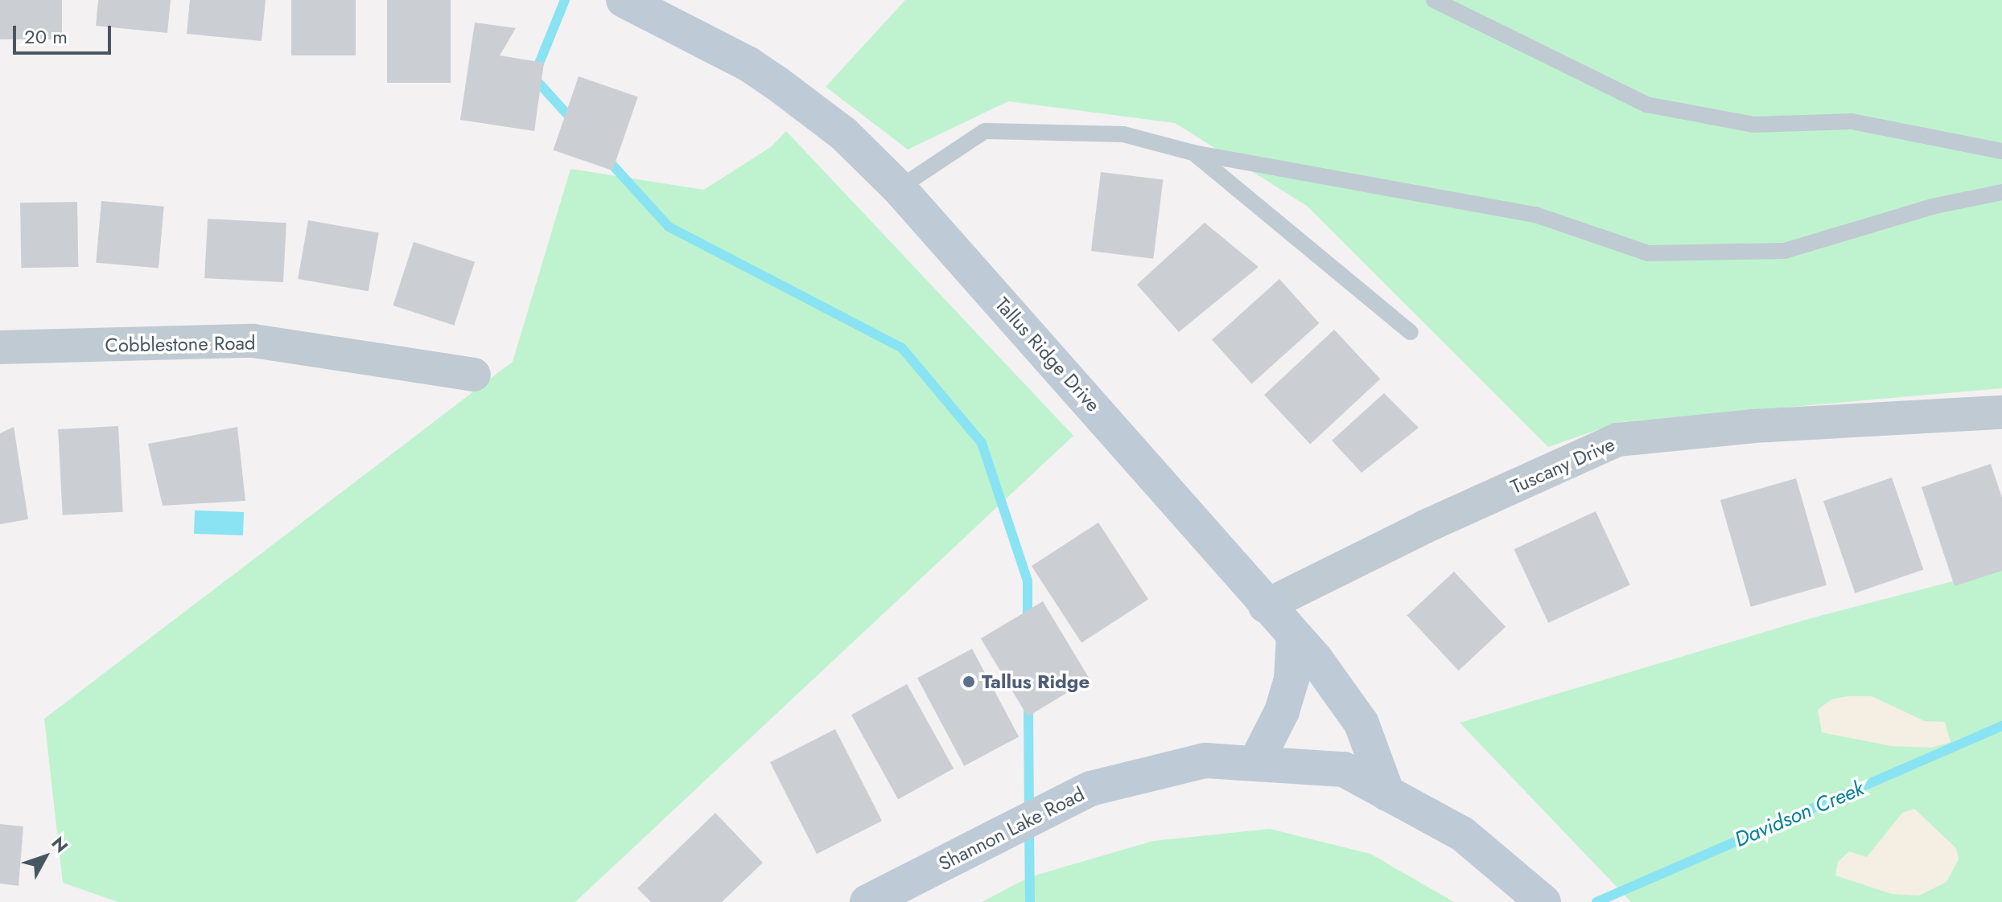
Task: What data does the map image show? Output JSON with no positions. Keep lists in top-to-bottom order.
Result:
{
  "streets": {
    "street": [
      "Cobblestone Road",
      "Tallus Ridge Drive",
      "Tuscany Drive",
      "Shannon Lake Road"
    ]
  },
  "crossings": [
    ["Tallus Ridge Drive", "Tuscany Drive"],
    ["Tallus Ridge Drive", "Shannon Lake Road"]
  ],
  "water": ["Davidson Creek"],
  "places": ["Tallus Ridge"],
  "scale_bar": "20 m",
  "north": "top right"
}
